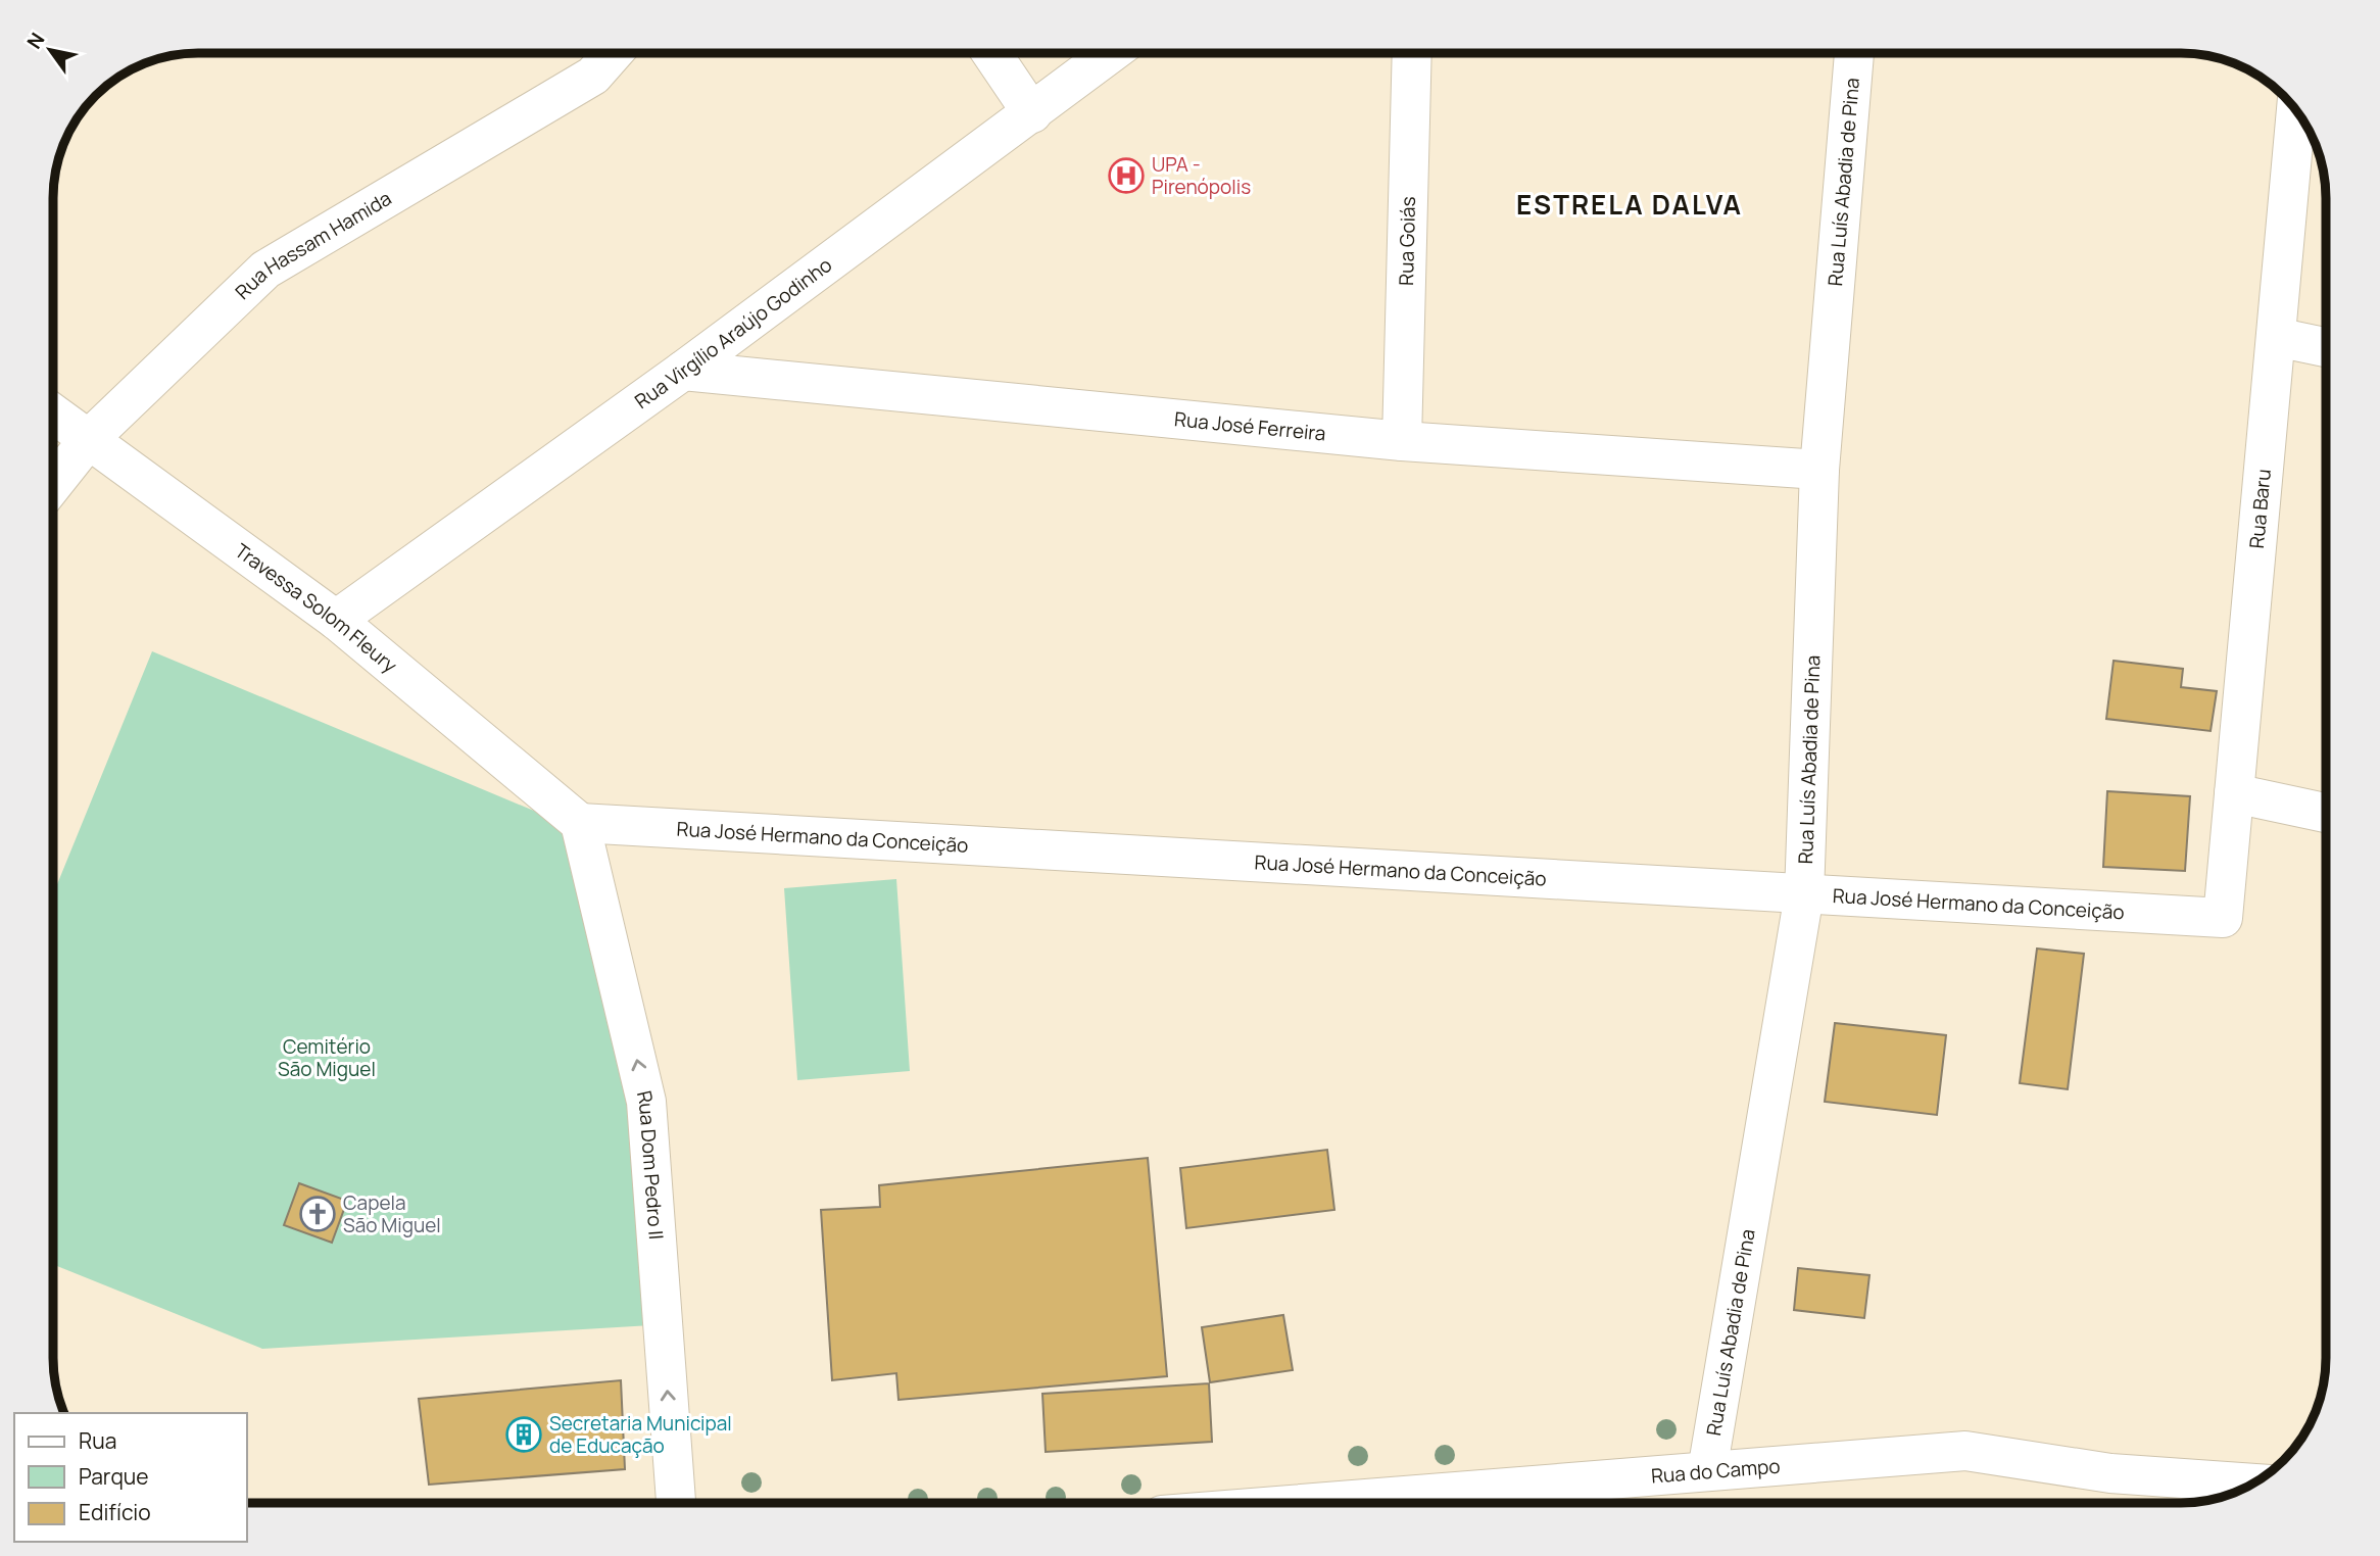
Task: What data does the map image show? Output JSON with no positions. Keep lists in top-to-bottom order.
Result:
{
  "streets": {
    "street": [
      "Rua Luís Abadia de Pina",
      "Rua Goiás",
      "Rua Hassam Hamida",
      "Rua Virgílio Araújo Godinho",
      "Rua José Ferreira",
      "Rua Baru",
      "Travessa Solom Fleury",
      "Rua José Hermano da Conceição",
      "Rua Dom Pedro II",
      "Rua do Campo"
    ]
  },
  "crossings": [
    ["Rua Luís Abadia de Pina", "Rua José Ferreira"],
    ["Rua Luís Abadia de Pina", "Rua José Hermano da Conceição"],
    ["Rua Luís Abadia de Pina", "Rua do Campo"],
    ["Rua Goiás", "Rua José Ferreira"],
    ["Rua Hassam Hamida", "Travessa Solom Fleury"],
    ["Rua Virgílio Araújo Godinho", "Rua José Ferreira"],
    ["Rua Virgílio Araújo Godinho", "Travessa Solom Fleury"],
    ["Rua Baru", "Rua José Hermano da Conceição"],
    ["Travessa Solom Fleury", "Rua José Hermano da Conceição"],
    ["Travessa Solom Fleury", "Rua Dom Pedro II"],
    ["Rua José Hermano da Conceição", "Rua Dom Pedro II"]
  ],
  "one_way": ["Rua Dom Pedro II"],
  "districts": ["ESTRELA DALVA"],
  "parks": ["Cemitério São Miguel"],
  "places": {
    "hospital": ["UPA - Pirenópolis"],
    "church": ["Capela São Miguel"],
    "building": ["Secretaria Municipal de Educação"]
  },
  "legend": ["Rua", "Parque", "Edifício"],
  "north": "top left"
}
